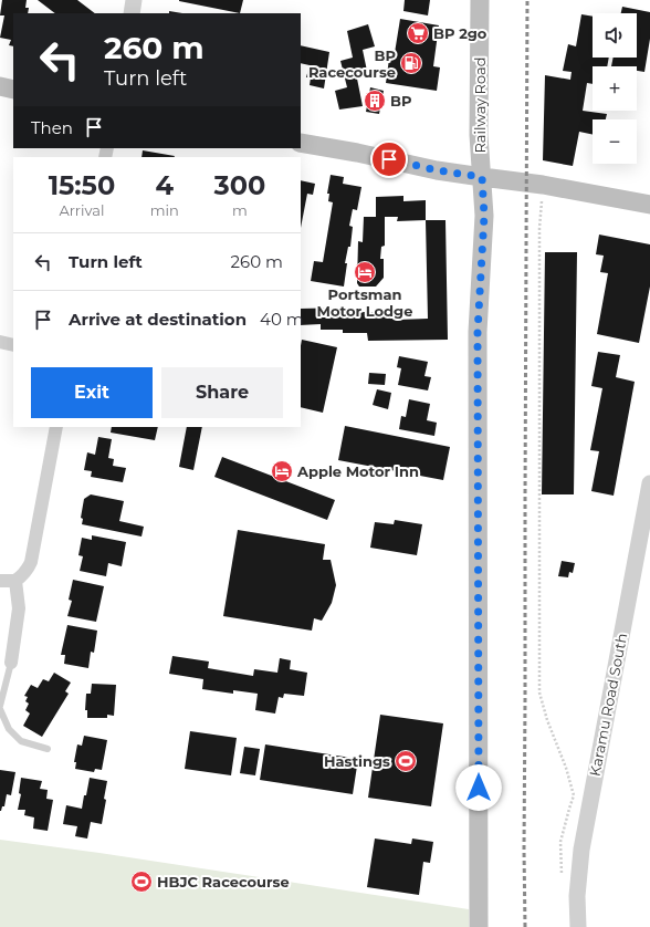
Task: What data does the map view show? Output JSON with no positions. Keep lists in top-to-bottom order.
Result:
{
  "streets": {
    "main road": ["Railway Road"],
    "street": ["Karamu Road South"]
  },
  "places": {
    "supermarket": ["BP 2go"],
    "fuel station": ["BP Racecourse"],
    "building": ["BP"],
    "hotel": ["Portsman Motor Lodge", "Apple Motor Inn"],
    "sports": ["Hastings", "HBJC Racecourse"]
  },
  "page": {
    "map_buttons": ["+", "−"],
    "turn": ["260 m", "Turn left"],
    "then": "Then",
    "eta": [
      "15:50",
      "Arrival",
      "4",
      "min",
      "300",
      "m"
    ],
    "list": [
      {
        "name": "Turn left",
        "value": "260 m"
      },
      {
        "name": "Arrive at destination",
        "value": "40 m"
      }
    ],
    "buttons": ["Exit", "Share"]
  }
}
